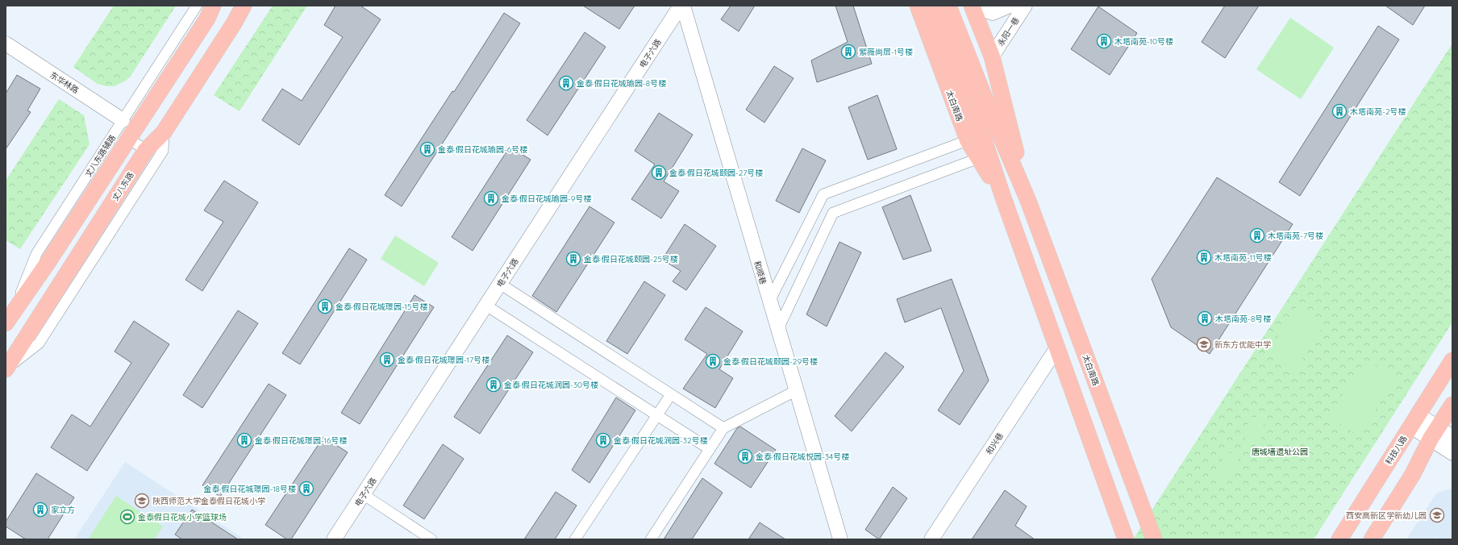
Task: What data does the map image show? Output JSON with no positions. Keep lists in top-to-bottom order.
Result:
{
  "streets": {
    "main road": ["太白南路", "丈八东路", "科技八路"],
    "street": [
      "永阳一巷",
      "电子六路",
      "东华林路",
      "丈八东路辅路",
      "和顺巷",
      "和兴巷"
    ]
  },
  "crossings": [
    ["永阳一巷", "太白南路"],
    ["电子六路", "和顺巷"],
    ["东华林路", "丈八东路辅路"],
    ["太白南路", "和兴巷"]
  ],
  "parks": ["唐城墙遗址公园"],
  "places": {
    "building": [
      "木塔南苑-10号楼",
      "紫薇尚层-1号楼",
      "金泰·假日花城瑜园-8号楼",
      "木塔南苑-2号楼",
      "金泰·假日花城瑜园-6号楼",
      "金泰·假日花城颐园-27号楼",
      "金泰·假日花城瑜园-9号楼",
      "木塔南苑-7号楼",
      "木塔南苑-11号楼",
      "金泰·假日花城颐园-25号楼",
      "金泰·假日花城璟园-15号楼",
      "木塔南苑-8号楼",
      "金泰·假日花城璟园-17号楼",
      "金泰·假日花城颐园-29号楼",
      "金泰·假日花城润园-30号楼",
      "金泰·假日花城璟园-16号楼",
      "金泰·假日花城润园-32号楼",
      "金泰·假日花城悦园-34号楼",
      "金泰·假日花城璟园-18号楼",
      "家立方"
    ],
    "school or university": ["新东方优能中学", "陕西师范大学金泰假日花城小学", "西安高新区学新幼儿园"],
    "sports": ["金泰假日花城小学篮球场"]
  }
}
